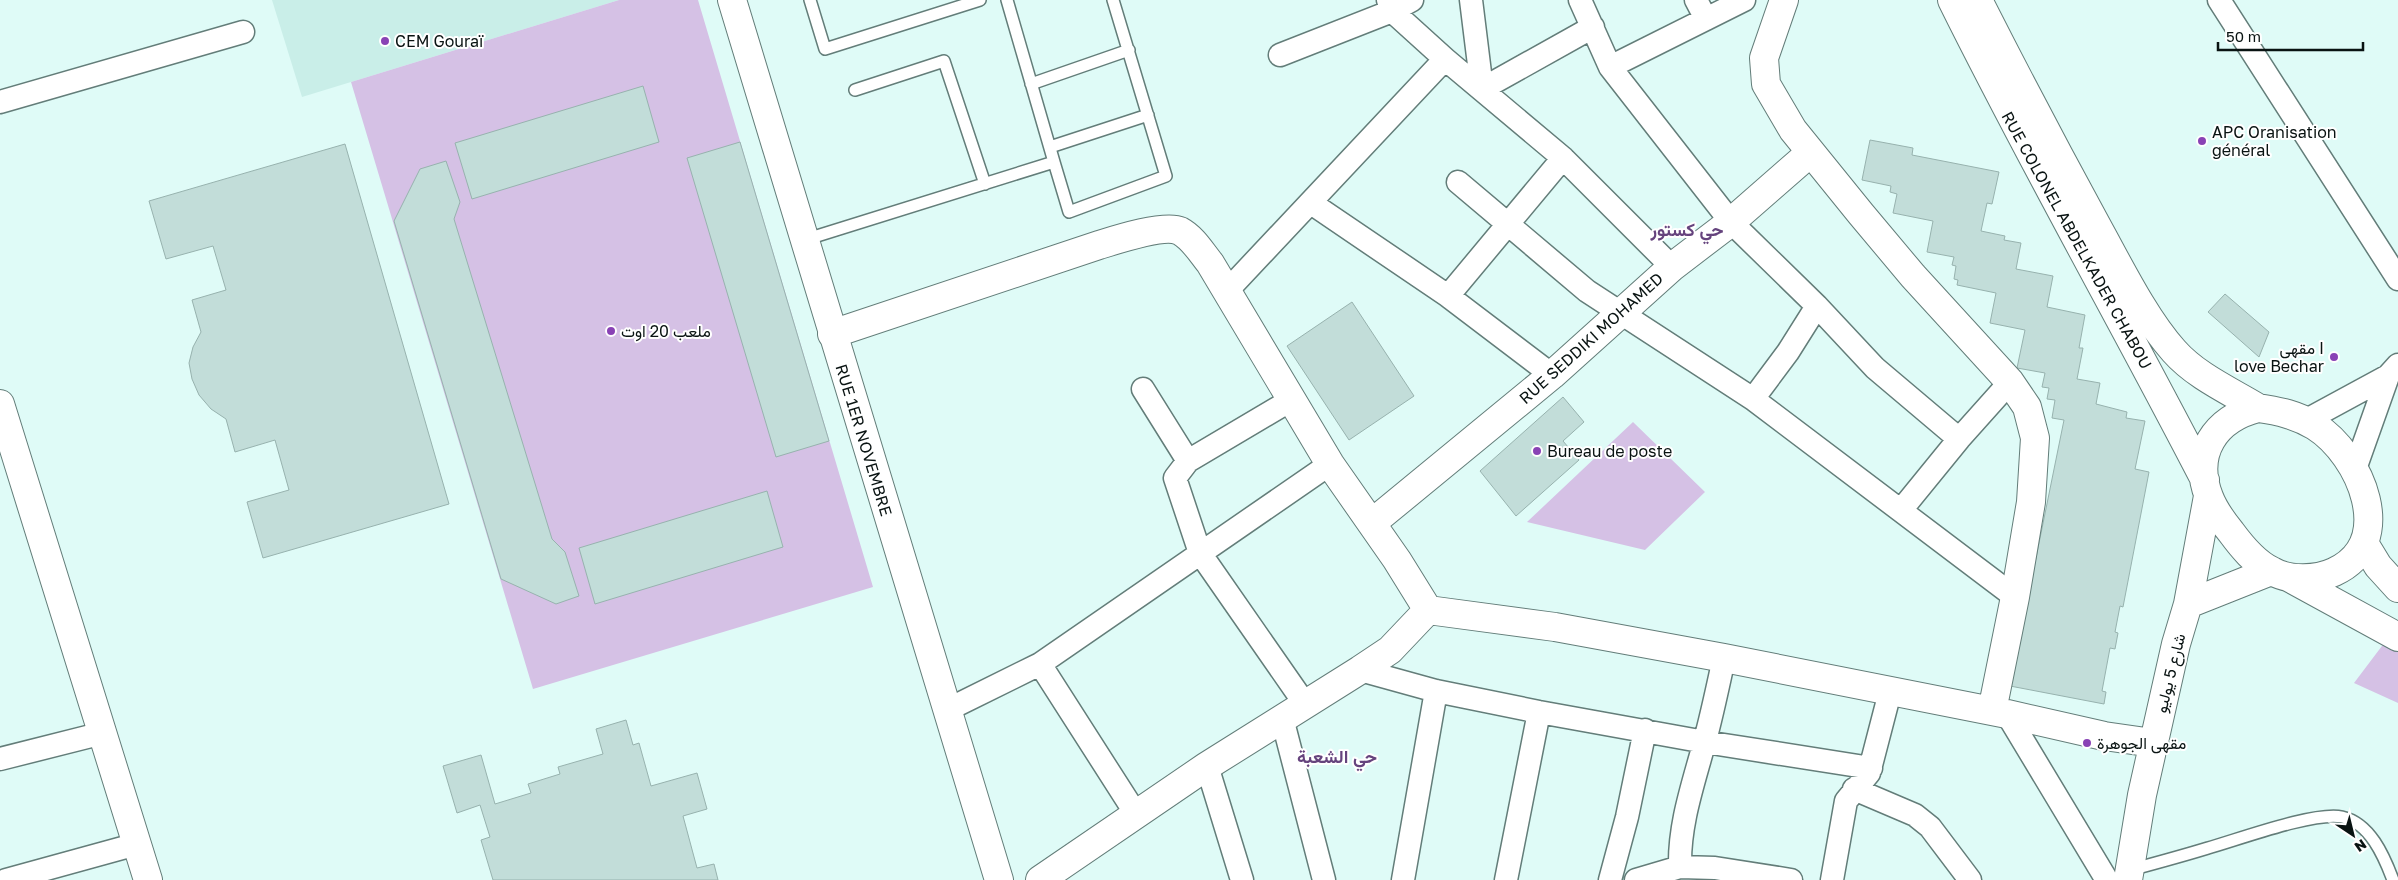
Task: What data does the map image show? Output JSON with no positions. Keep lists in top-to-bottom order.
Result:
{
  "streets": {
    "street": [
      "RUE COLONEL ABDELKADER CHABOU",
      "RUE SEDDIKI MOHAMED",
      "RUE 1ER NOVEMBRE",
      "شارع 5 يوليو"
    ]
  },
  "crossings": [
    ["RUE COLONEL ABDELKADER CHABOU", "شارع 5 يوليو"]
  ],
  "districts": ["حي كستور", "حي الشعبة"],
  "places": [
    "CEM Gouraï",
    "APC Oranisation général",
    "ملعب 20 اوت",
    "مقهى I love Bechar",
    "Bureau de poste",
    "مقهى الجوهرة"
  ],
  "scale_bar": "50 m",
  "north": "bottom right"
}
